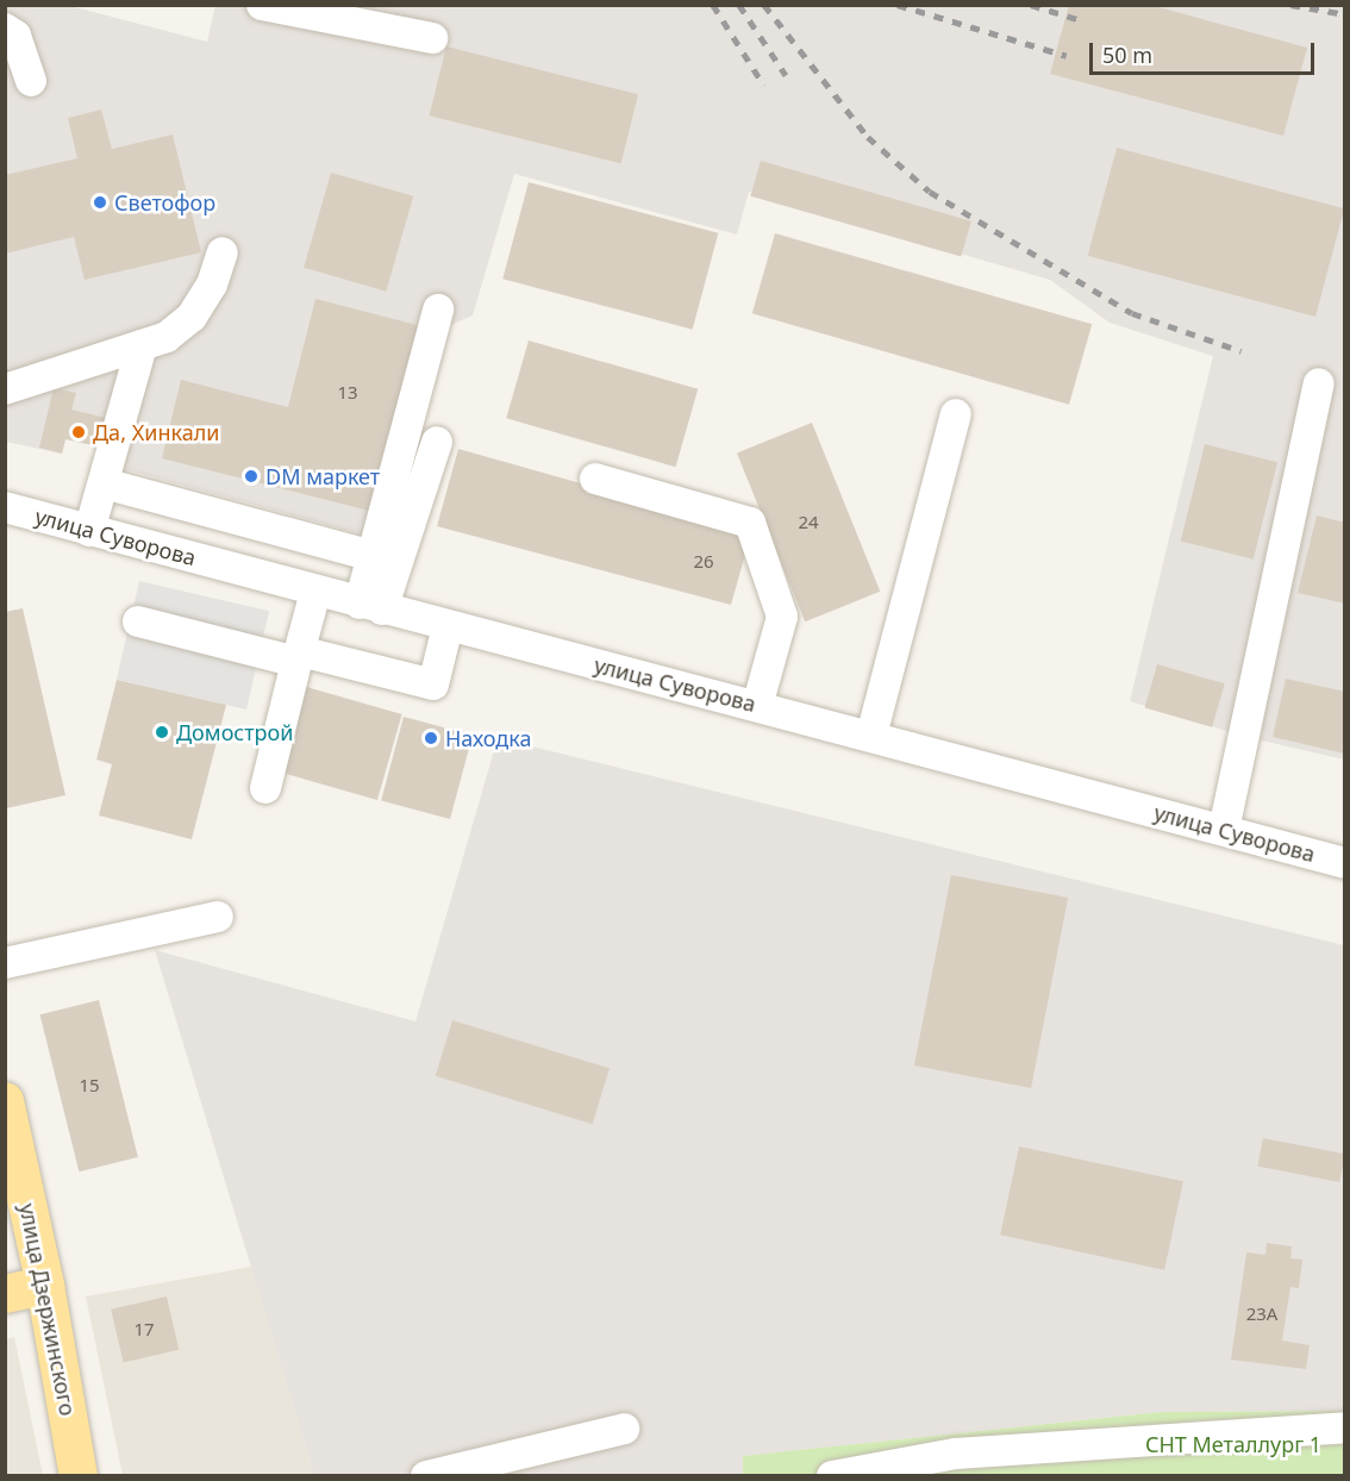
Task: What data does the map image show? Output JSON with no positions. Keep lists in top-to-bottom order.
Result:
{
  "streets": {
    "main road": ["улица Дзержинского"],
    "street": ["улица Суворова"]
  },
  "parks": ["СНТ Металлург 1"],
  "places": [
    "Светофор",
    "Да, Хинкали",
    "DM маркет",
    "Домострой",
    "Находка"
  ],
  "house_numbers": [
    "13",
    "24",
    "26",
    "15",
    "23А",
    "17"
  ],
  "scale_bar": "50 m"
}
